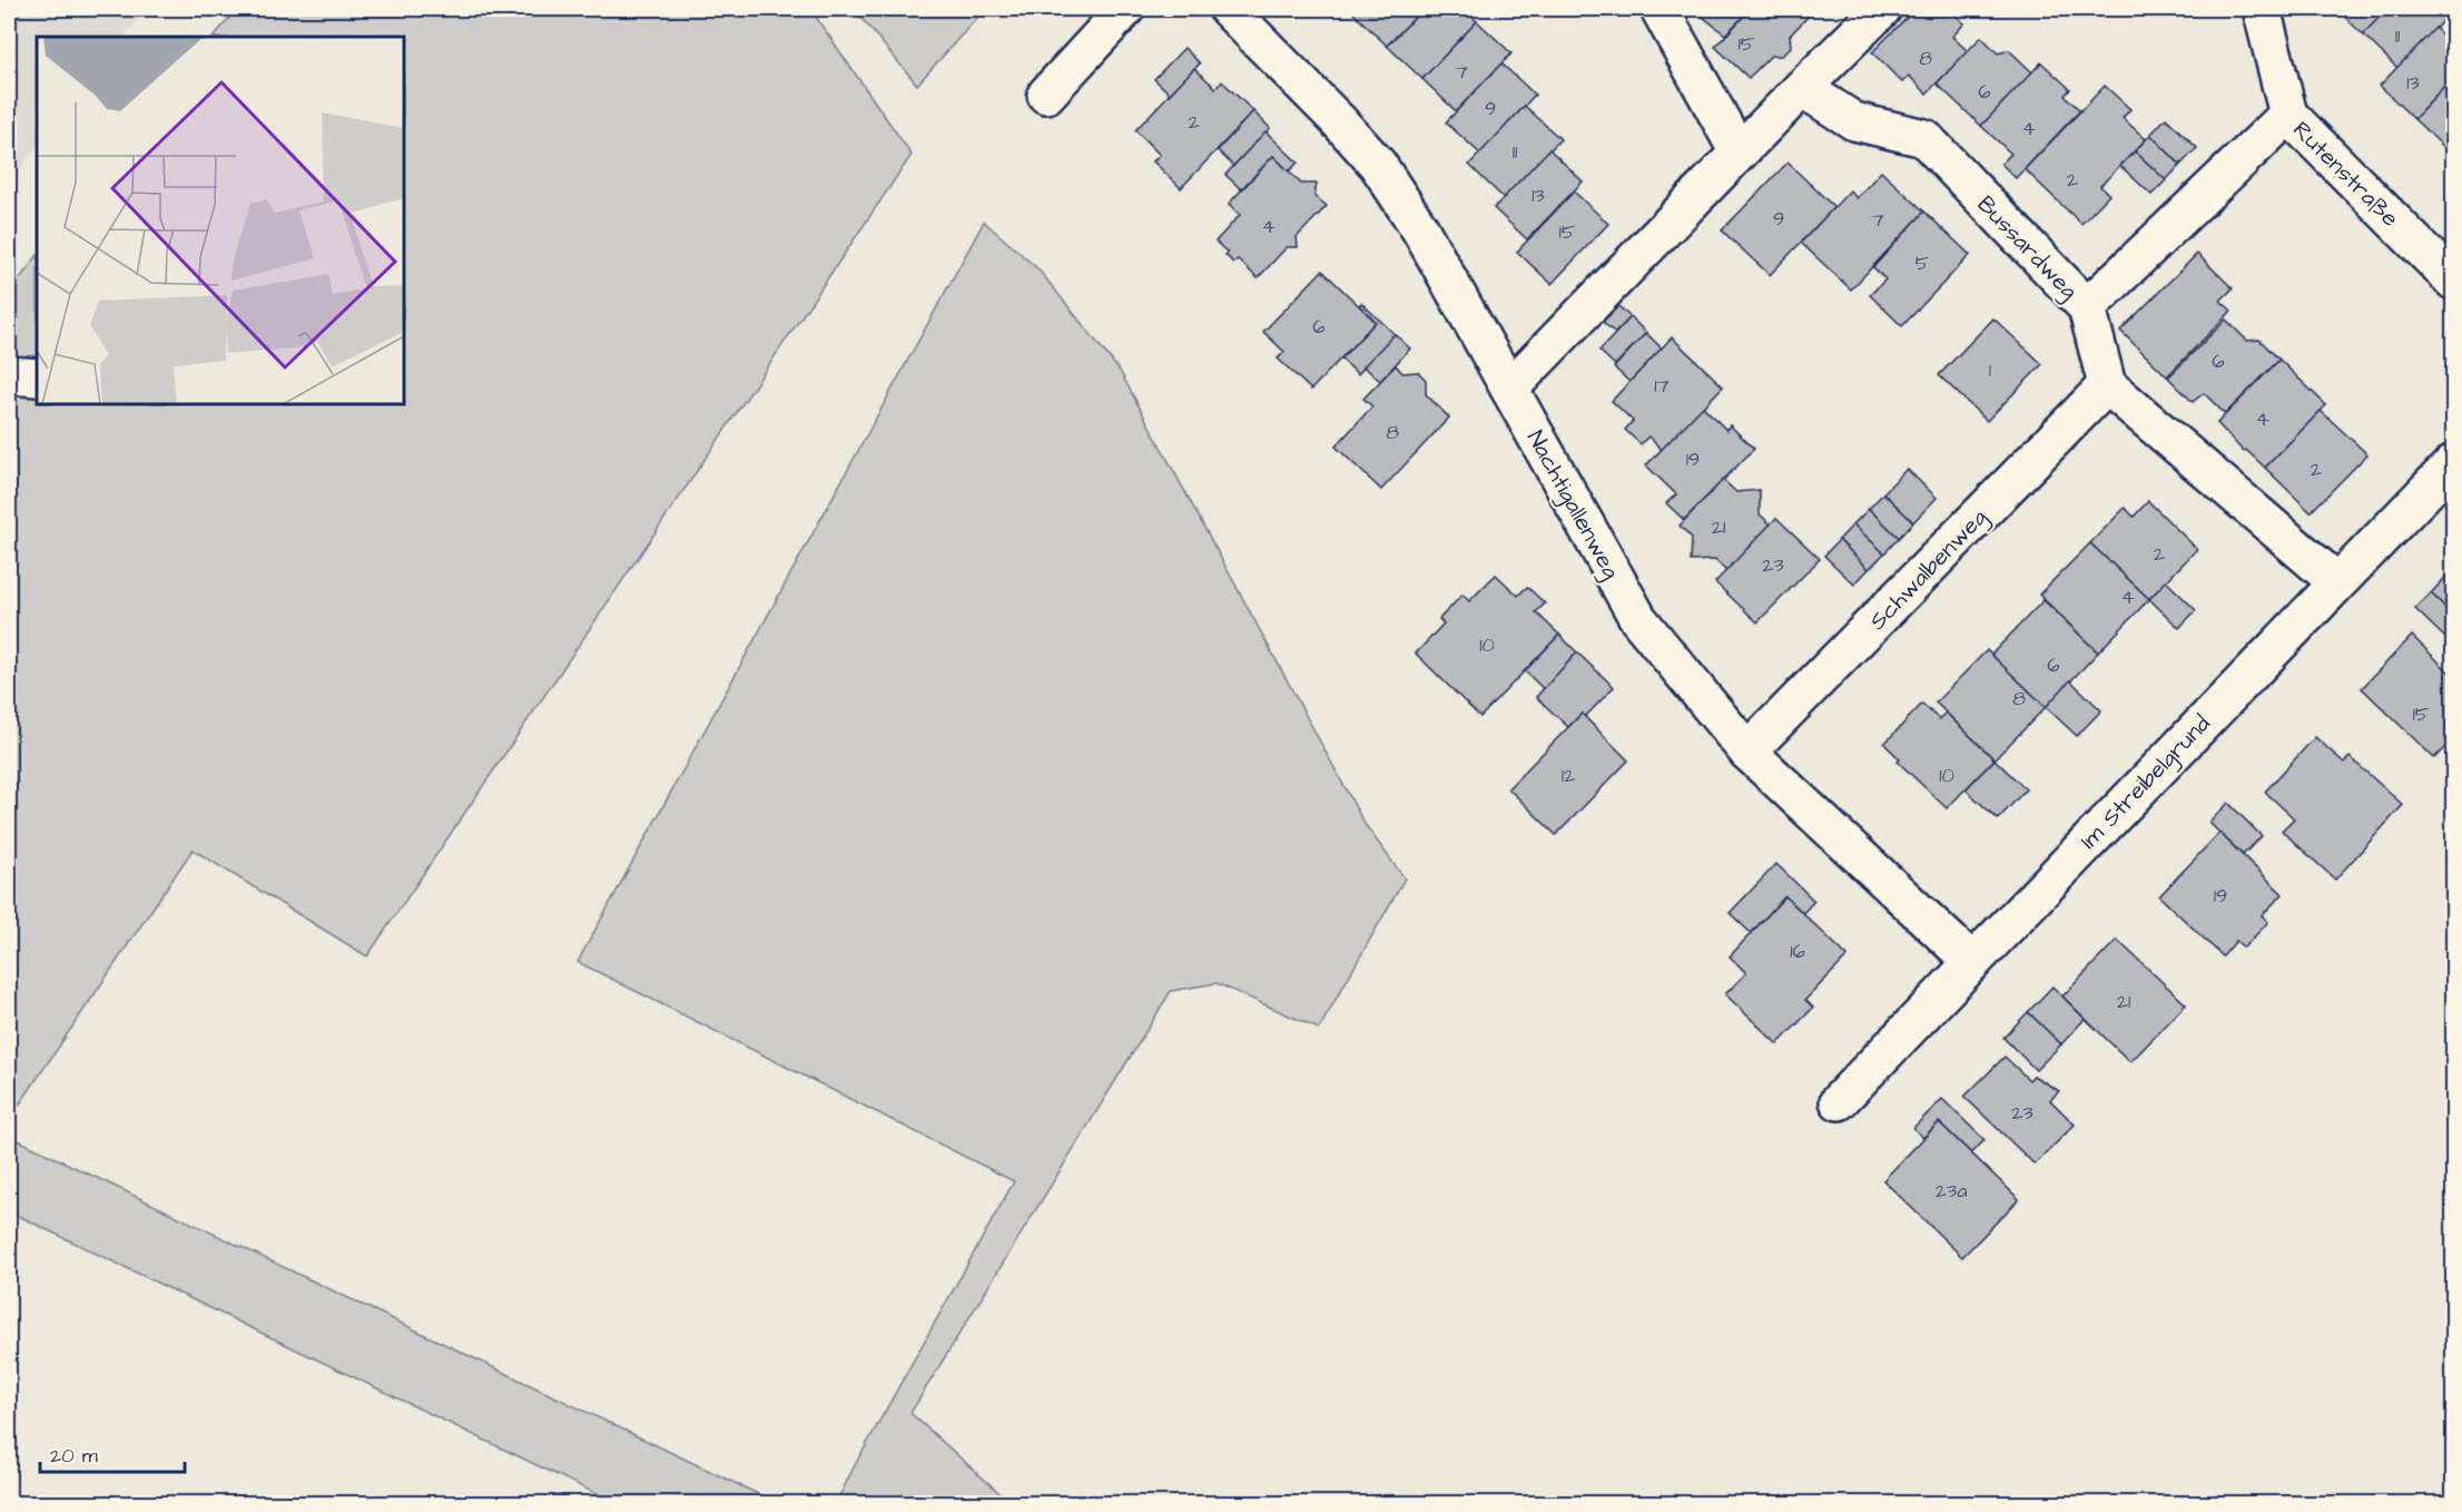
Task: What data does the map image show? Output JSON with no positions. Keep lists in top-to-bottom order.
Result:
{
  "streets": {
    "street": [
      "Rutenstraße",
      "Bussardweg",
      "Nachtigallenweg",
      "Schwalbenweg",
      "Im Streibelgrund"
    ]
  },
  "crossings": [
    ["Rutenstraße", "Bussardweg"],
    ["Nachtigallenweg", "Schwalbenweg"],
    ["Nachtigallenweg", "Im Streibelgrund"]
  ],
  "house_numbers": [
    "11",
    "15",
    "8",
    "7",
    "13",
    "6",
    "9",
    "2",
    "4",
    "11",
    "2",
    "13",
    "9",
    "7",
    "4",
    "15",
    "5",
    "6",
    "6",
    "1",
    "17",
    "4",
    "8",
    "19",
    "2",
    "21",
    "2",
    "23",
    "4",
    "10",
    "6",
    "8",
    "15",
    "12",
    "10",
    "19",
    "16",
    "21",
    "23",
    "23a"
  ],
  "scale_bar": "20 m"
}
